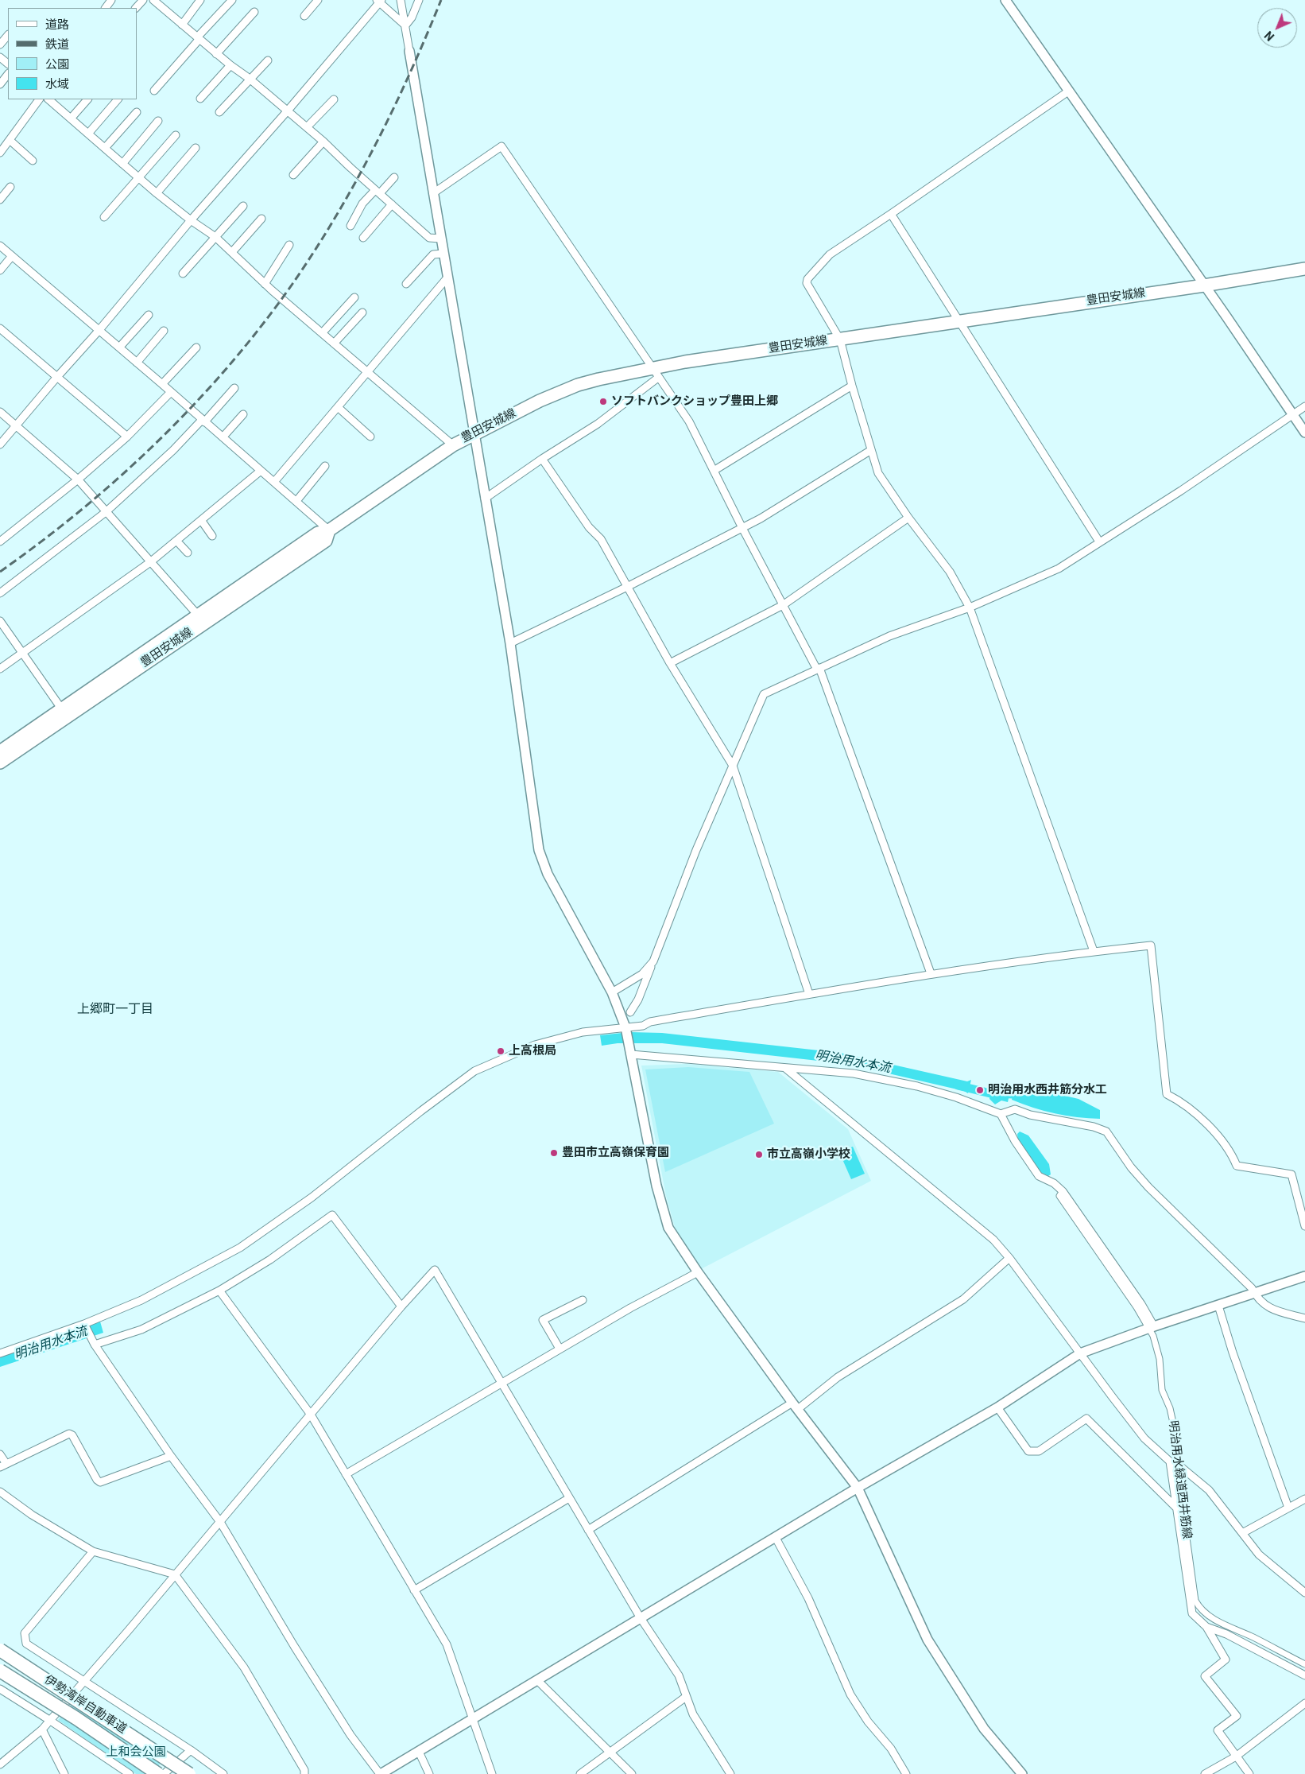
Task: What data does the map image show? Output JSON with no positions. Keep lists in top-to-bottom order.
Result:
{
  "streets": {
    "highway": ["伊勢湾岸自動車道"],
    "main road": ["豊田安城線"],
    "street": ["明治用水緑道西井筋線"]
  },
  "districts": ["上郷町一丁目"],
  "water": ["明治用水本流"],
  "parks": ["上和会公園"],
  "places": [
    "ソフトバンクショップ豊田上郷",
    "上高根局",
    "明治用水西井筋分水工",
    "豊田市立高嶺保育園",
    "市立高嶺小学校"
  ],
  "legend": [
    "道路",
    "鉄道",
    "公園",
    "水域"
  ],
  "north": "bottom left"
}
